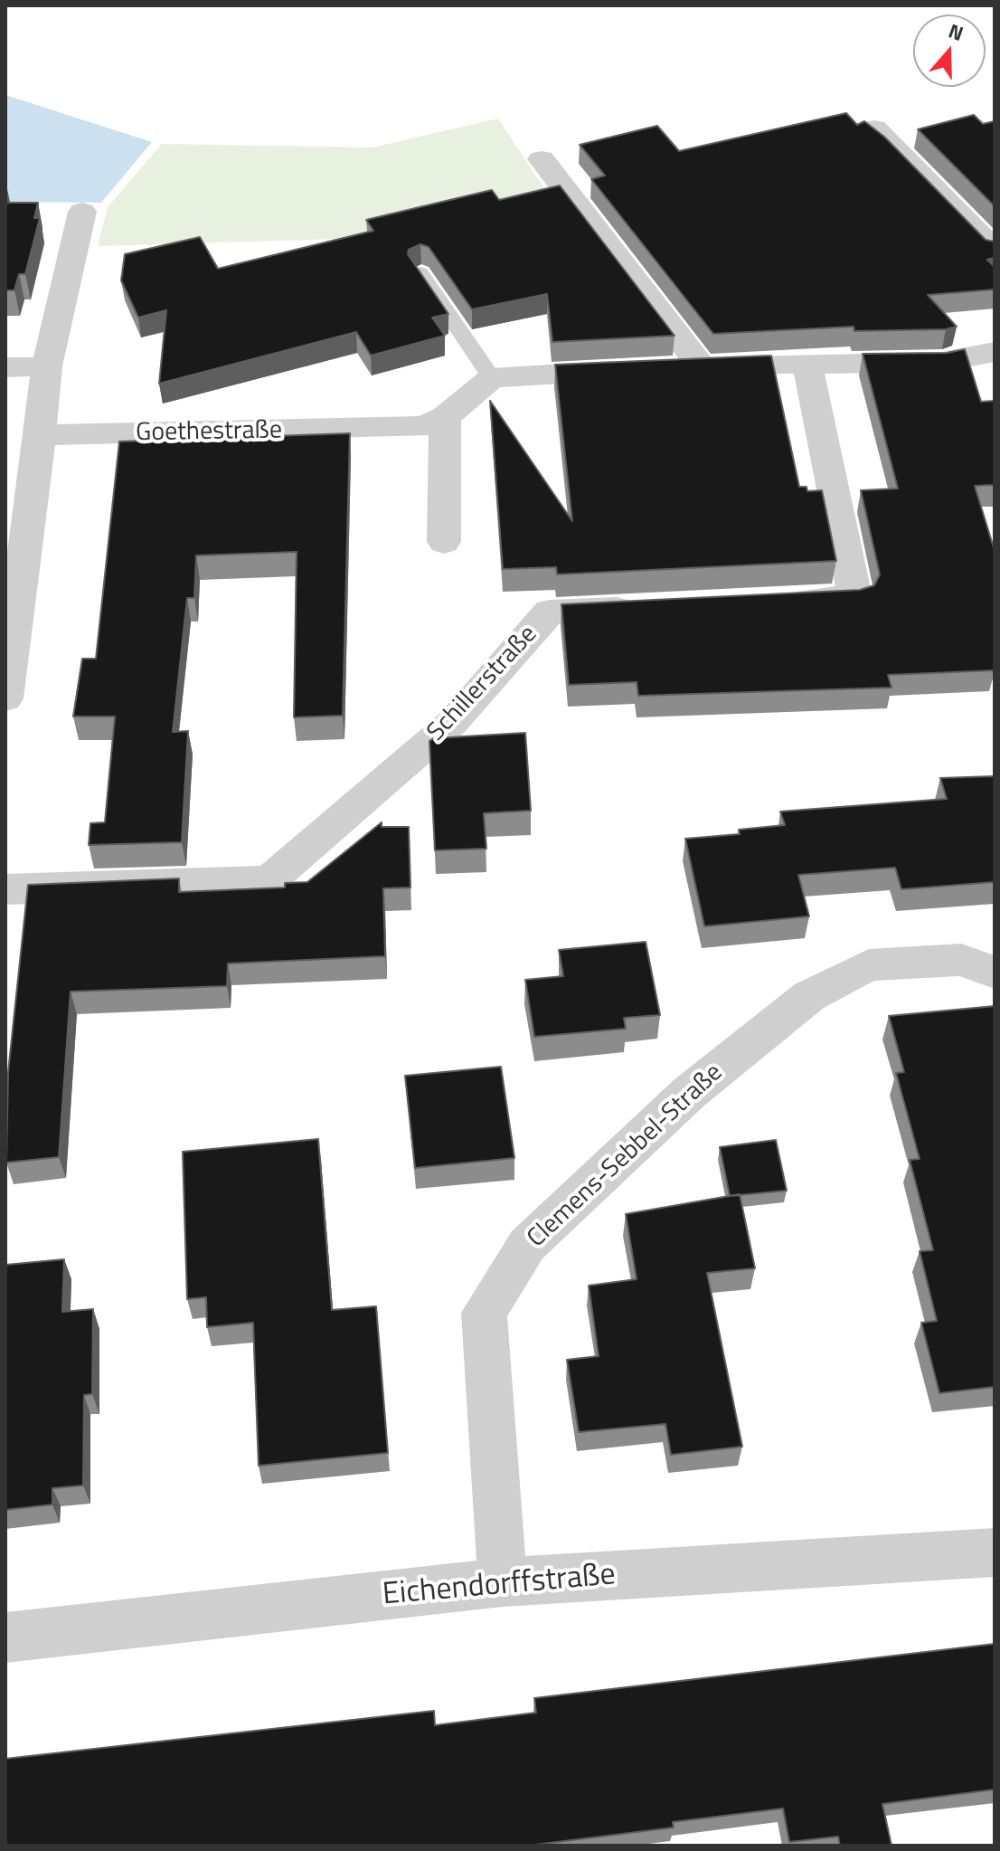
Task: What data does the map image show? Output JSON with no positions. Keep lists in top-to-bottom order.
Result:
{
  "streets": {
    "street": [
      "Goethestraße",
      "Schillerstraße",
      "Clemens-Sebbel-Straße",
      "Eichendorffstraße"
    ]
  },
  "crossings": [
    ["Clemens-Sebbel-Straße", "Eichendorffstraße"]
  ],
  "north": "top"
}
